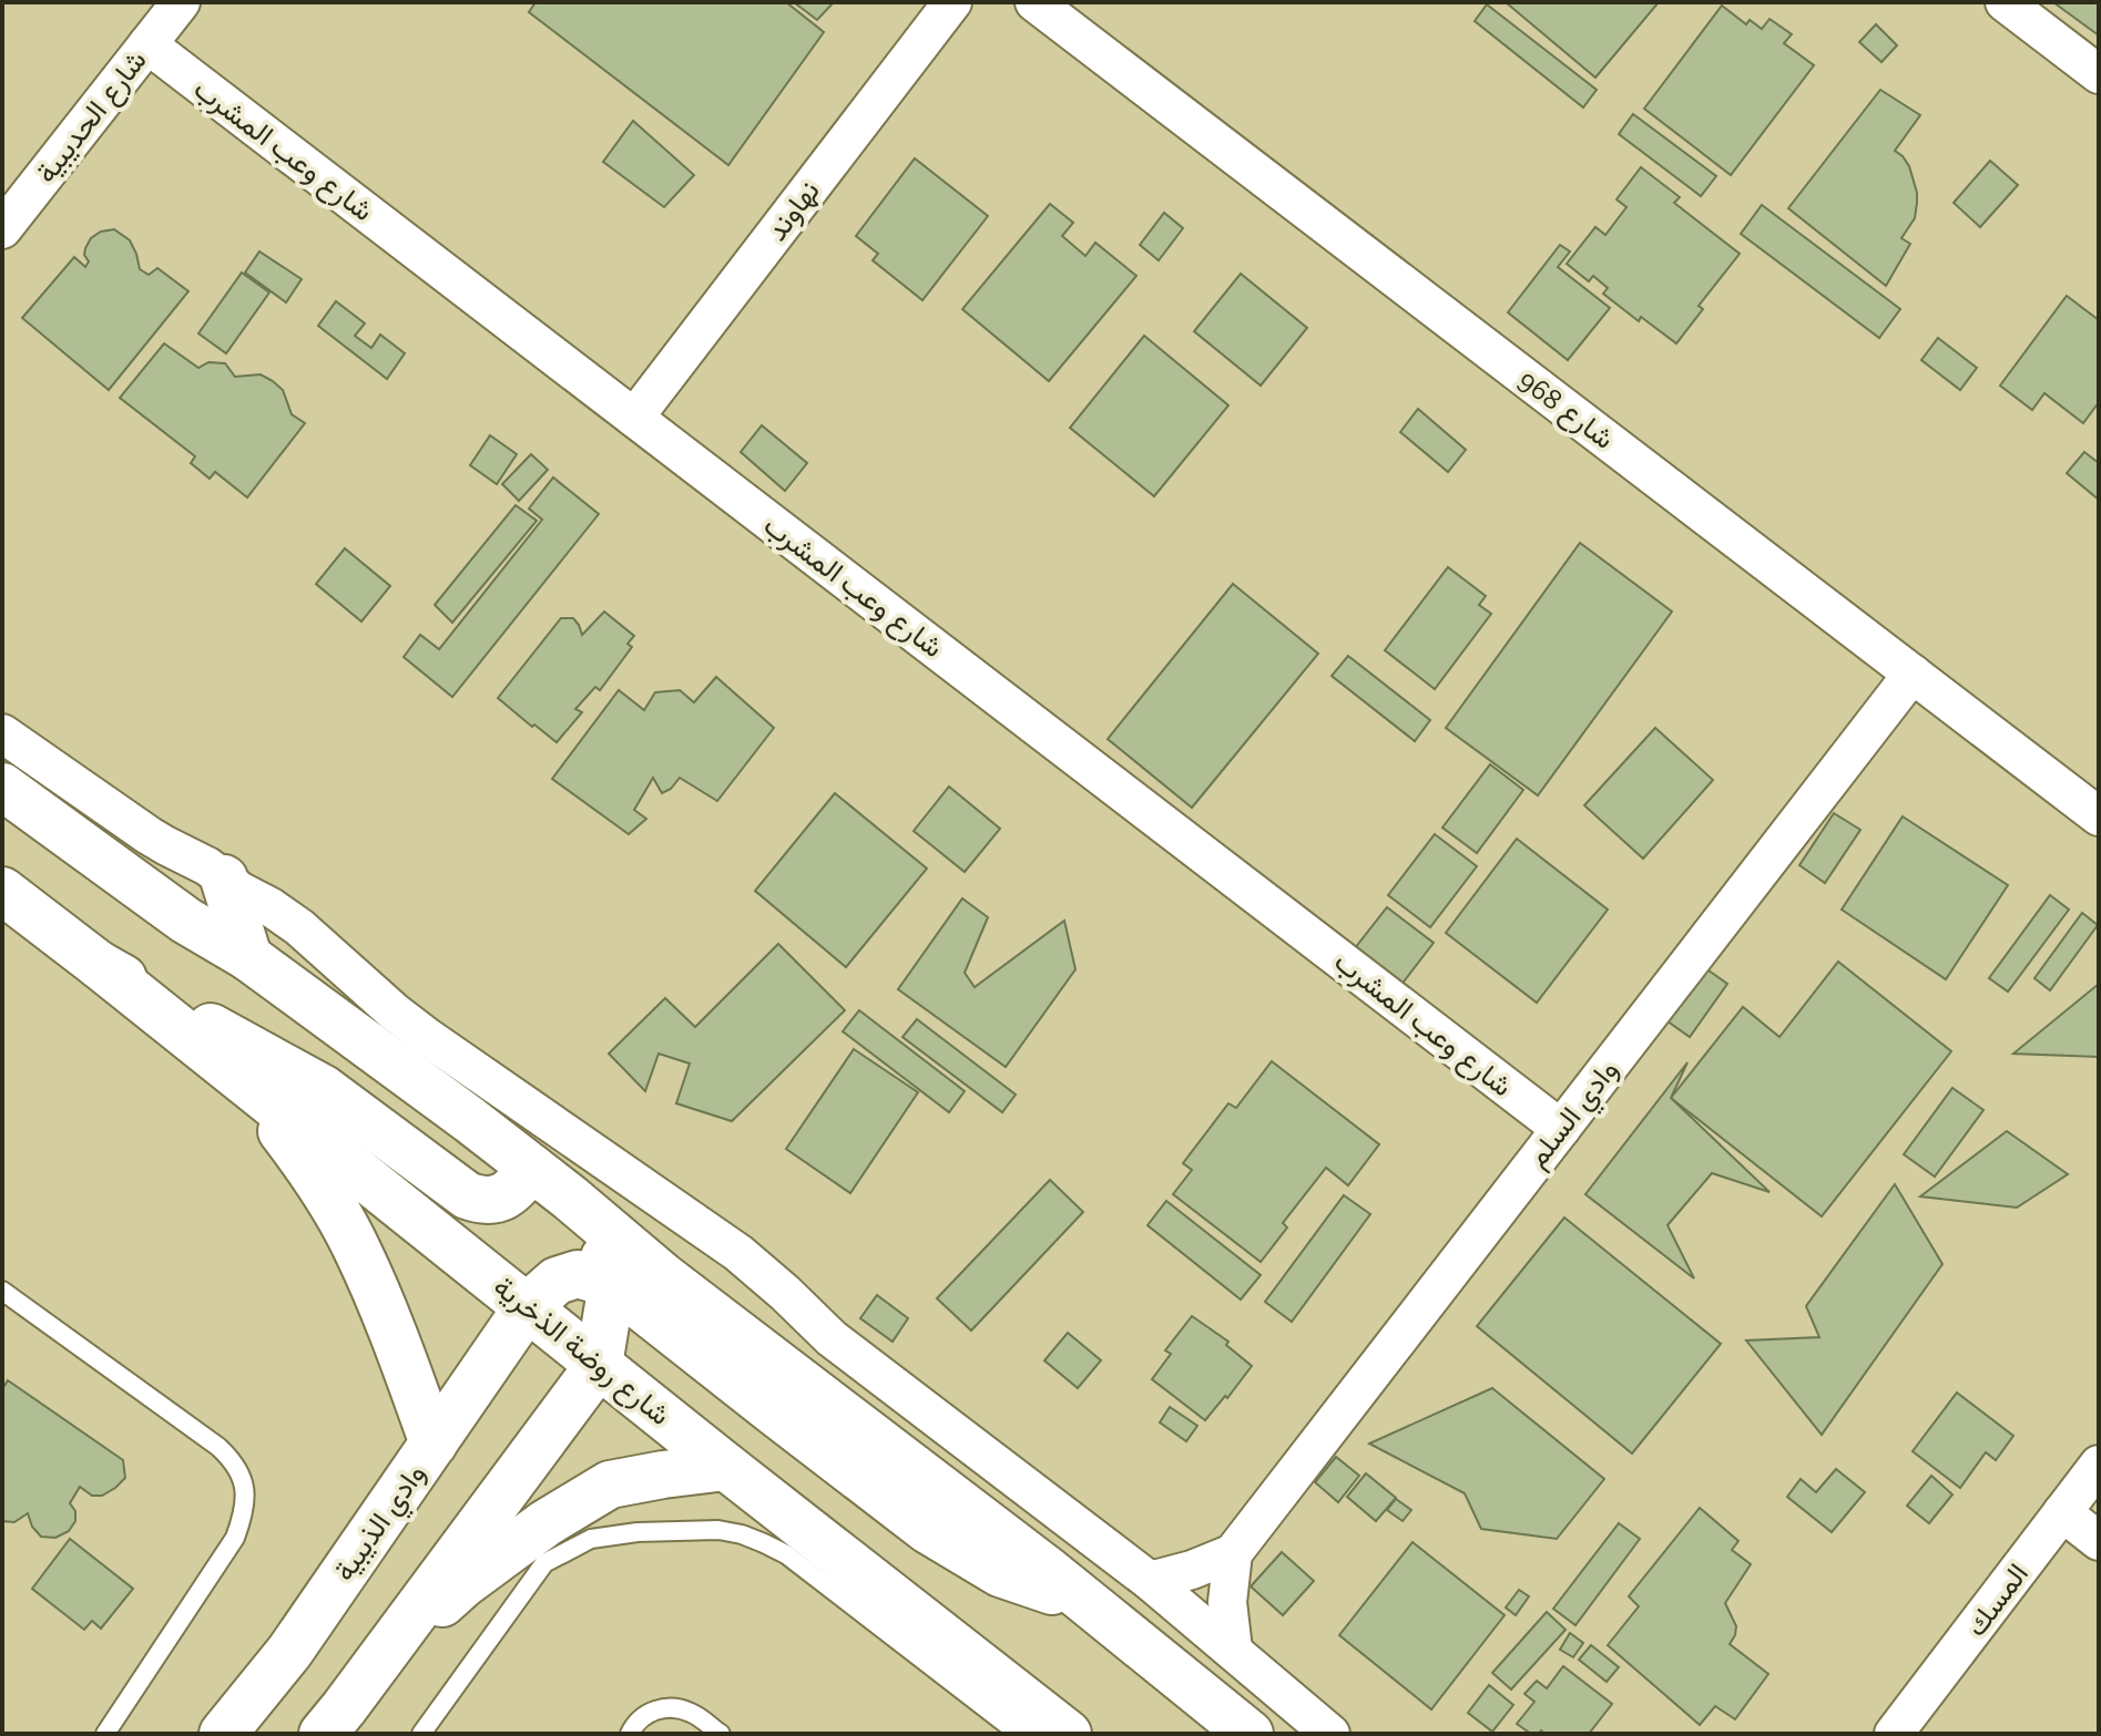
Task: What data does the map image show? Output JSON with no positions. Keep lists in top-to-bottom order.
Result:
{
  "streets": {
    "street": [
      "شارع الحديبية",
      "شارع وعب المشرب",
      "نهاوند",
      "شارع 968",
      "وادي السلم",
      "شارع روضة الذخرية",
      "وادي الذيبية",
      "المسك"
    ]
  },
  "crossings": [
    ["شارع الحديبية", "شارع وعب المشرب"],
    ["شارع وعب المشرب", "نهاوند"],
    ["شارع وعب المشرب", "وادي السلم"],
    ["شارع 968", "وادي السلم"],
    ["شارع روضة الذخرية", "وادي الذيبية"]
  ]
}
